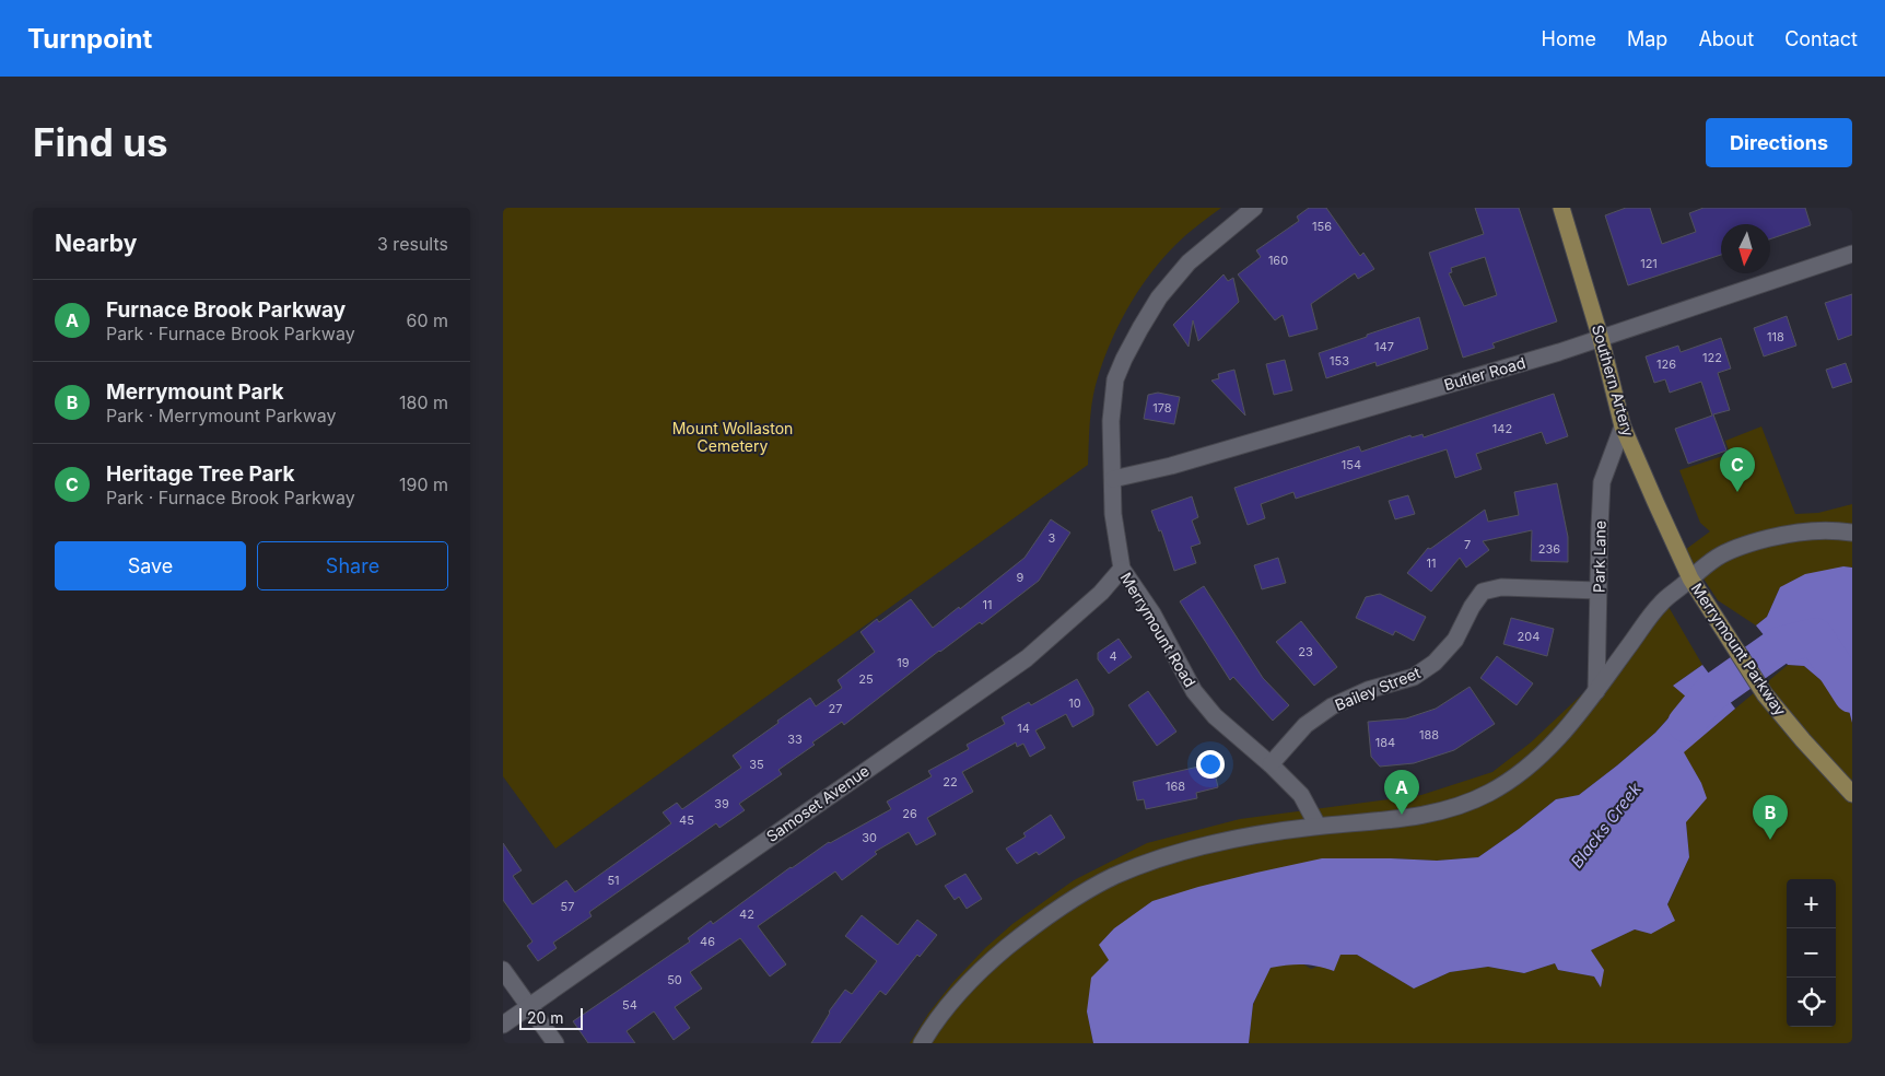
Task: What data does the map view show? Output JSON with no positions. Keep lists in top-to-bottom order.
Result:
{
  "streets": {
    "main road": ["Southern Artery", "Merrymount Parkway"],
    "street": [
      "Butler Road",
      "Park Lane",
      "Merrymount Road",
      "Bailey Street",
      "Samoset Avenue"
    ]
  },
  "crossings": [
    ["Butler Road", "Southern Artery"],
    ["Butler Road", "Merrymount Road"],
    ["Southern Artery", "Park Lane"],
    ["Southern Artery", "Merrymount Parkway"],
    ["Park Lane", "Bailey Street"],
    ["Merrymount Road", "Bailey Street"],
    ["Merrymount Road", "Samoset Avenue"]
  ],
  "water": ["Blacks Creek"],
  "parks": ["Mount Wollaston Cemetery"],
  "house_numbers": [
    "156",
    "160",
    "121",
    "118",
    "147",
    "122",
    "153",
    "126",
    "178",
    "142",
    "154",
    "3",
    "7",
    "236",
    "11",
    "9",
    "11",
    "204",
    "23",
    "4",
    "19",
    "25",
    "10",
    "27",
    "14",
    "188",
    "33",
    "184",
    "35",
    "22",
    "168",
    "39",
    "26",
    "45",
    "30",
    "51",
    "57",
    "42",
    "46",
    "50",
    "54"
  ],
  "scale_bar": "20 m",
  "north": "bottom",
  "page": {
    "header": "Turnpoint",
    "nav": [
      "Home",
      "Map",
      "About",
      "Contact"
    ],
    "buttons": [
      "Directions",
      ["Save", "Share"]
    ],
    "title": "Find us",
    "heading": ["Nearby", "3 results"],
    "list": [
      {
        "mark": "A",
        "name": "Furnace Brook Parkway",
        "note": "Park · Furnace Brook Parkway",
        "value": "60 m"
      },
      {
        "mark": "B",
        "name": "Merrymount Park",
        "note": "Park · Merrymount Parkway",
        "value": "180 m"
      },
      {
        "mark": "C",
        "name": "Heritage Tree Park",
        "note": "Park · Furnace Brook Parkway",
        "value": "190 m"
      }
    ],
    "pins": ["C", "A", "B"],
    "map_buttons": ["+", "−"],
    "scale": "20 m"
  }
}
